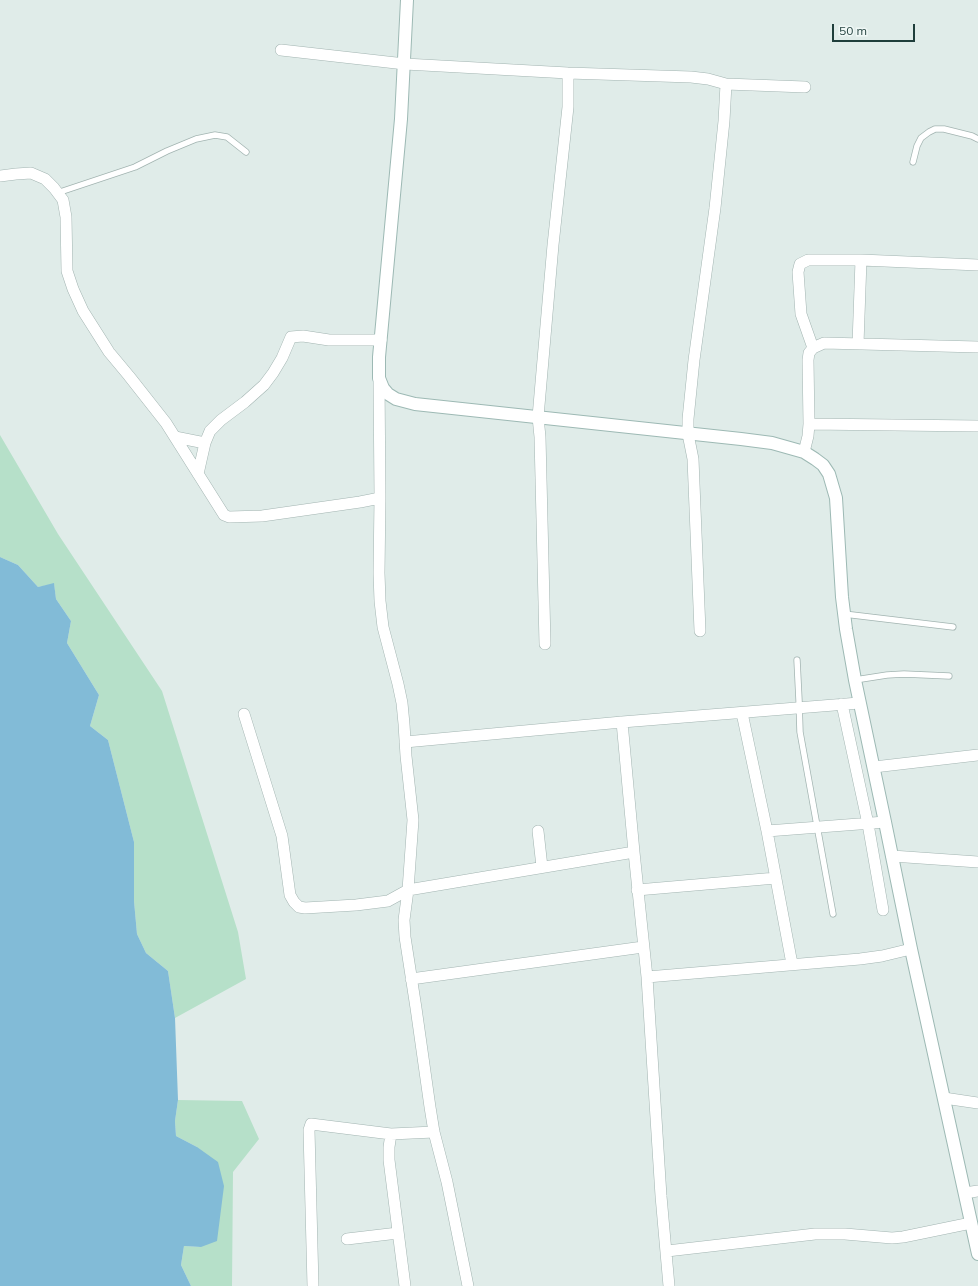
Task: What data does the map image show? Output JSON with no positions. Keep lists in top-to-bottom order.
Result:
{
  "scale_bar": "50 m"
}
